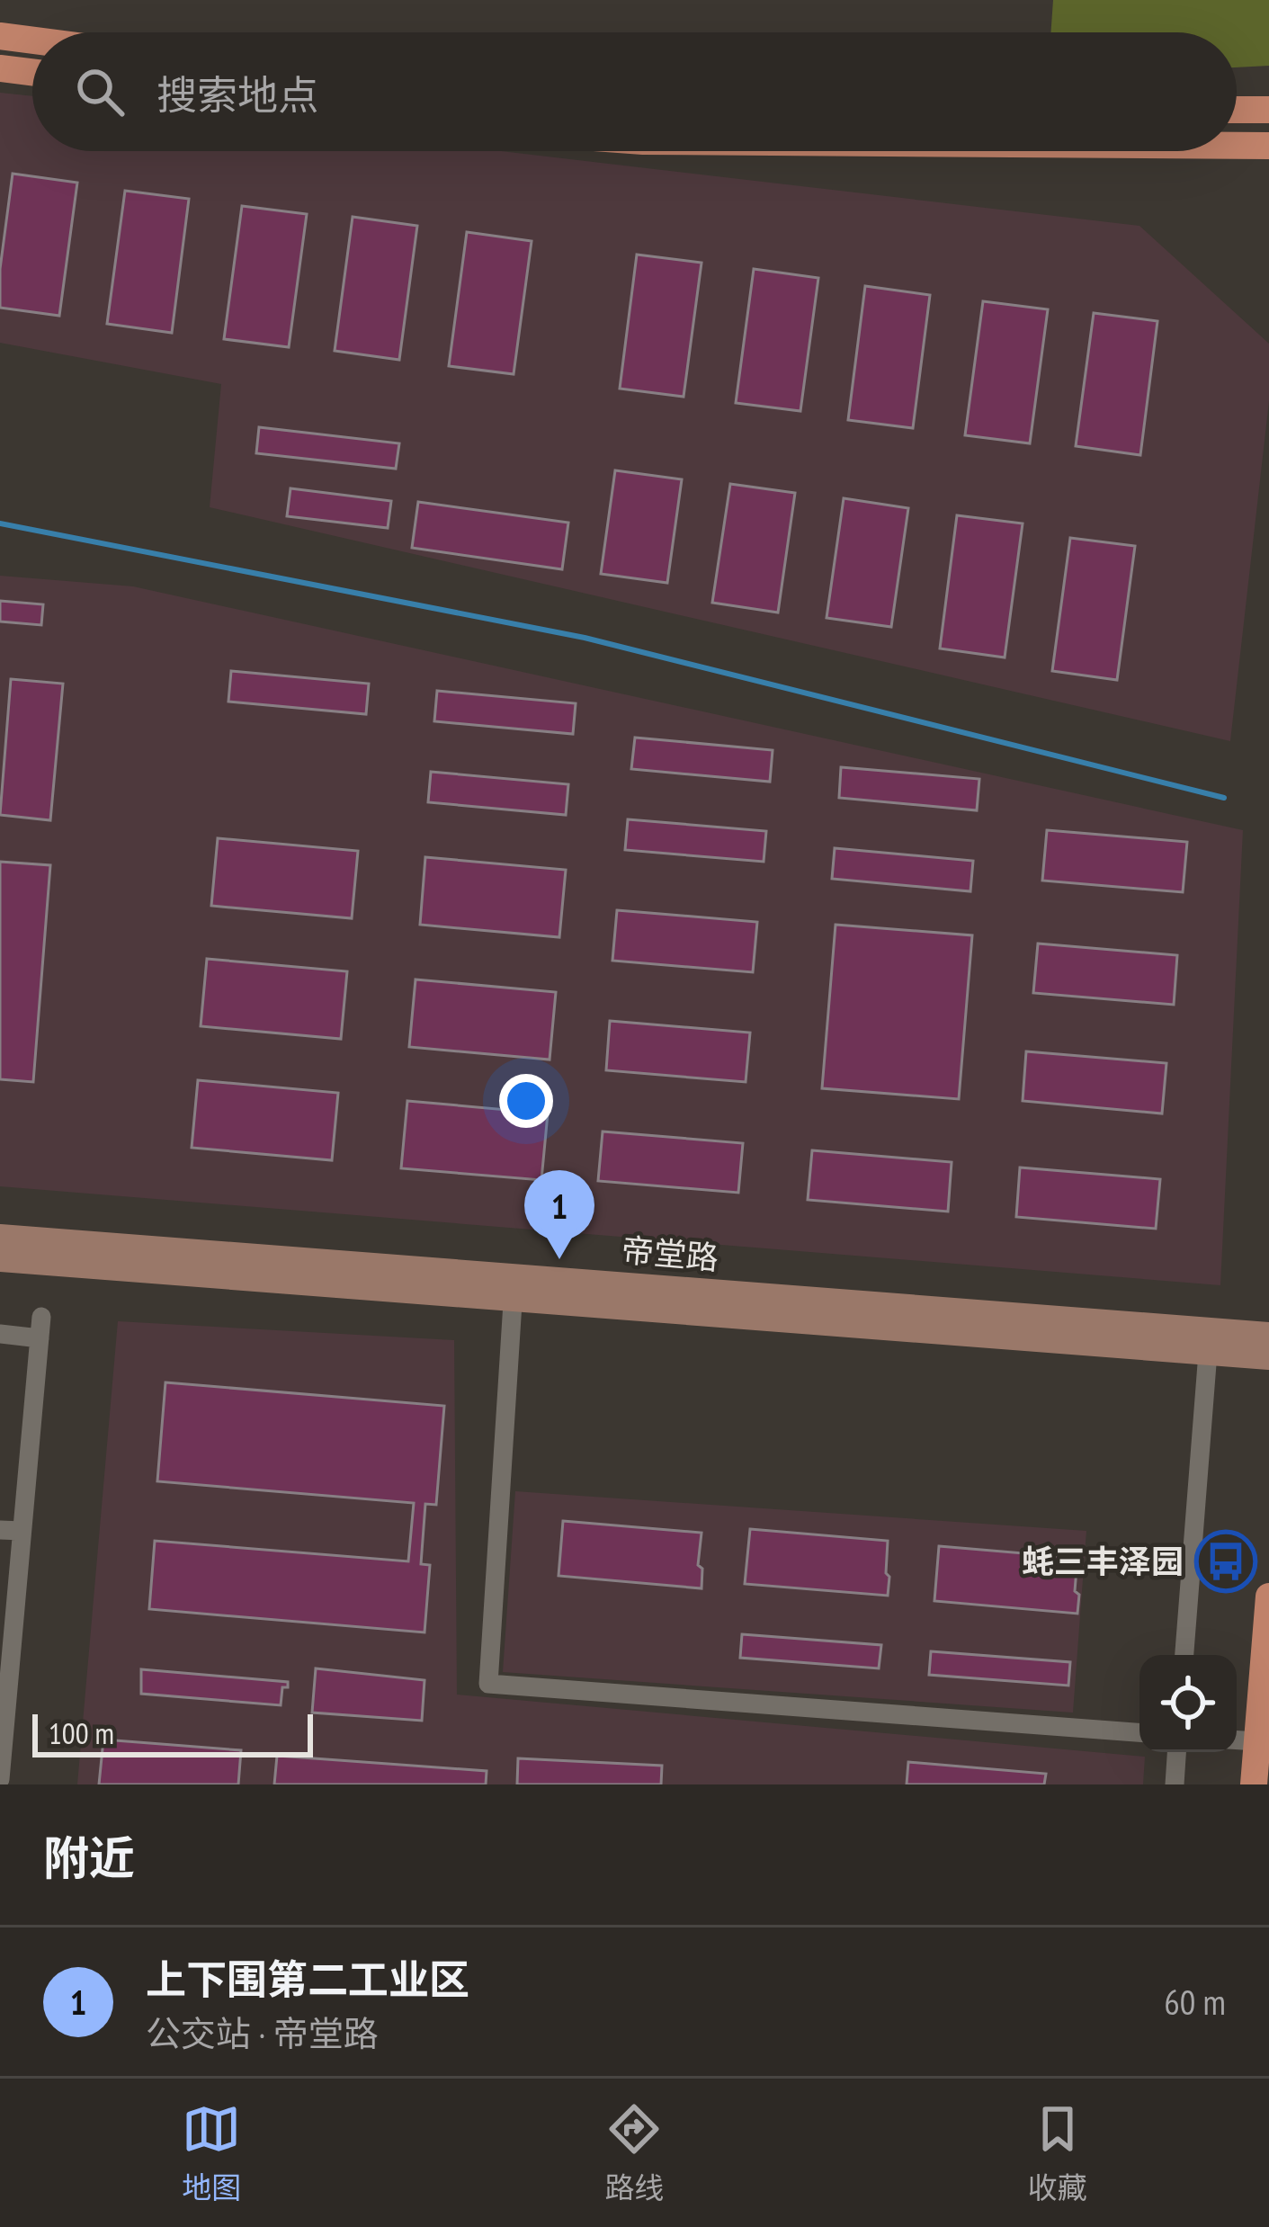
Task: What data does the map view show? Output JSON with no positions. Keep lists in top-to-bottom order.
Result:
{
  "streets": {
    "street": ["帝堂路"]
  },
  "places": {
    "bus stop": ["蚝三丰泽园"]
  },
  "scale_bar": "100 m",
  "page": {
    "search": "搜索地点",
    "pins": "1",
    "scale": "100 m",
    "heading": "附近",
    "list": [
      {
        "mark": "1",
        "name": "上下围第二工业区",
        "note": "公交站 · 帝堂路",
        "value": "60 m"
      }
    ],
    "nav": ["地图", "路线", "收藏"]
  }
}
